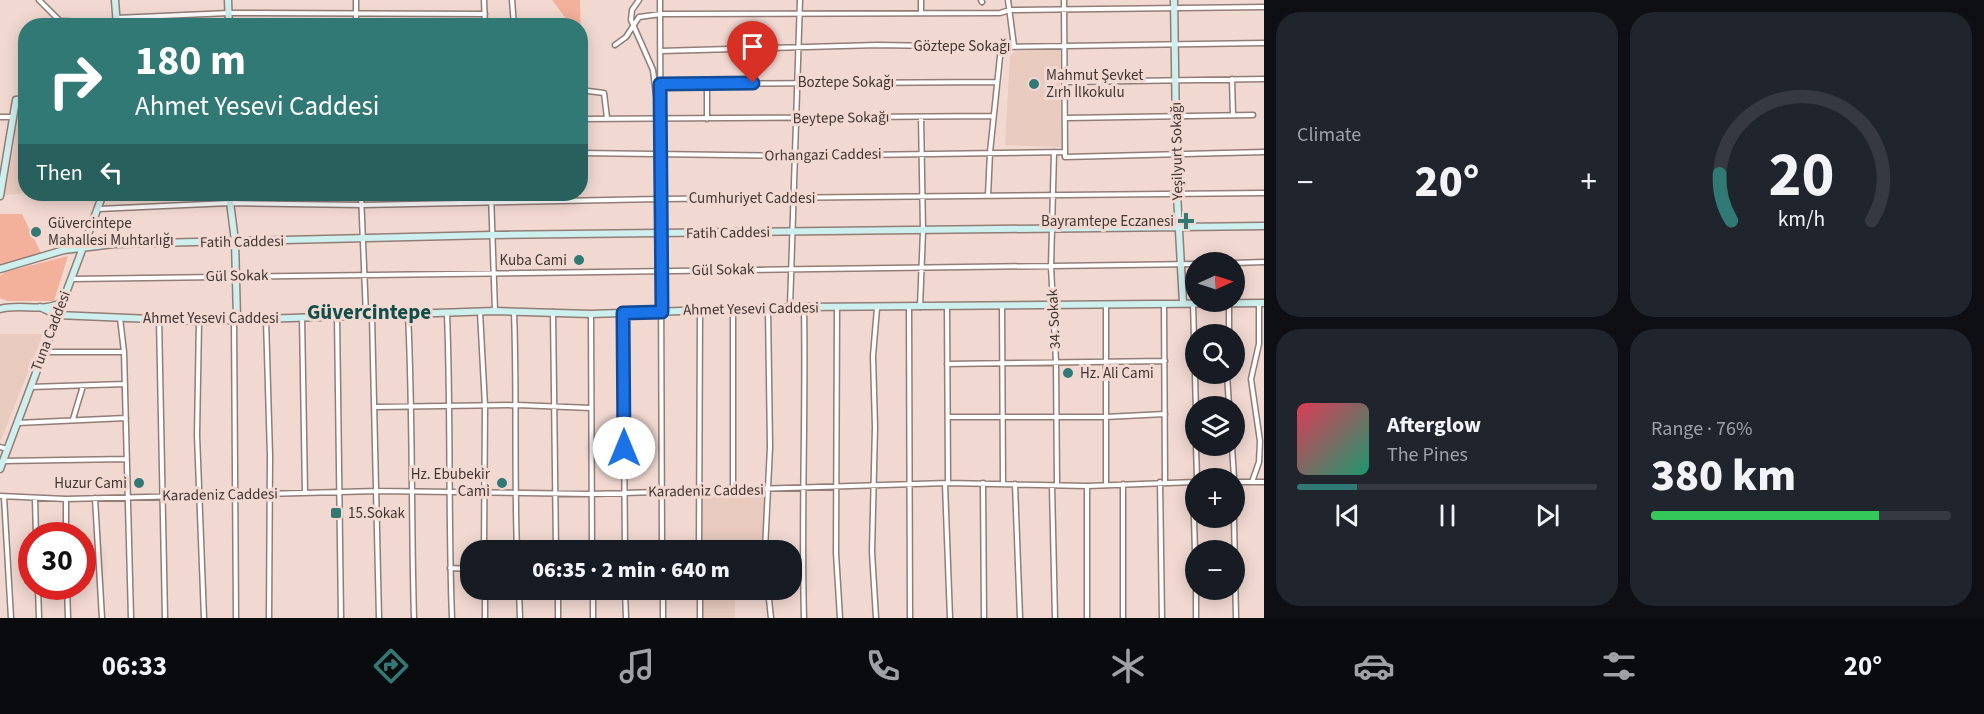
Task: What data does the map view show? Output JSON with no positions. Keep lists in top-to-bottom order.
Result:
{
  "streets": {
    "main road": [
      "Yeşilyurt Sokağı",
      "Fatih Caddesi",
      "Ahmet Yesevi Caddesi",
      "Tuna Caddesi"
    ],
    "street": [
      "Göztepe Sokağı",
      "Boztepe Sokağı",
      "Beytepe Sokağı",
      "Orhangazi Caddesi",
      "Cumhuriyet Caddesi",
      "Gül Sokak",
      "34. Sokak",
      "Karadeniz Caddesi"
    ]
  },
  "crossings": [
    ["Göztepe Sokağı", "Yeşilyurt Sokağı"],
    ["Yeşilyurt Sokağı", "Orhangazi Caddesi"],
    ["Yeşilyurt Sokağı", "Cumhuriyet Caddesi"],
    ["Yeşilyurt Sokağı", "Fatih Caddesi"],
    ["Yeşilyurt Sokağı", "Gül Sokak"],
    ["Yeşilyurt Sokağı", "Ahmet Yesevi Caddesi"],
    ["Orhangazi Caddesi", "34. Sokak"],
    ["Cumhuriyet Caddesi", "34. Sokak"],
    ["Cumhuriyet Caddesi", "Tuna Caddesi"],
    ["Fatih Caddesi", "34. Sokak"],
    ["Fatih Caddesi", "Tuna Caddesi"],
    ["Gül Sokak", "34. Sokak"],
    ["Gül Sokak", "Tuna Caddesi"],
    ["Ahmet Yesevi Caddesi", "34. Sokak"],
    ["Ahmet Yesevi Caddesi", "Tuna Caddesi"],
    ["34. Sokak", "Karadeniz Caddesi"]
  ],
  "districts": ["Güvercintepe"],
  "places": {
    "other": [
      "Mahmut Şevket Zırh İlkokulu",
      "Güvercintepe Mahallesi Muhtarlığı",
      "Kuba Cami",
      "Hz. Ali Cami",
      "Huzur Cami",
      "Hz. Ebubekir Cami"
    ],
    "health": ["Bayramtepe Eczanesi"],
    "transit": ["15.Sokak"]
  },
  "north": "right",
  "page": {
    "tile": [
      "Climate",
      ["Range · 76%", "380 km"]
    ],
    "turn": ["180 m", "Ahmet Yesevi Caddesi"],
    "then": "Then",
    "heat": ["−", "20°", "+"],
    "map_buttons": ["+", "−"],
    "song": ["Afterglow", "The Pines"],
    "limit": "30",
    "trip": "06:35 · 2 min · 640 m",
    "tabs": ["06:33", "20°"],
    "gauge": ["20", "km/h"]
  }
}
